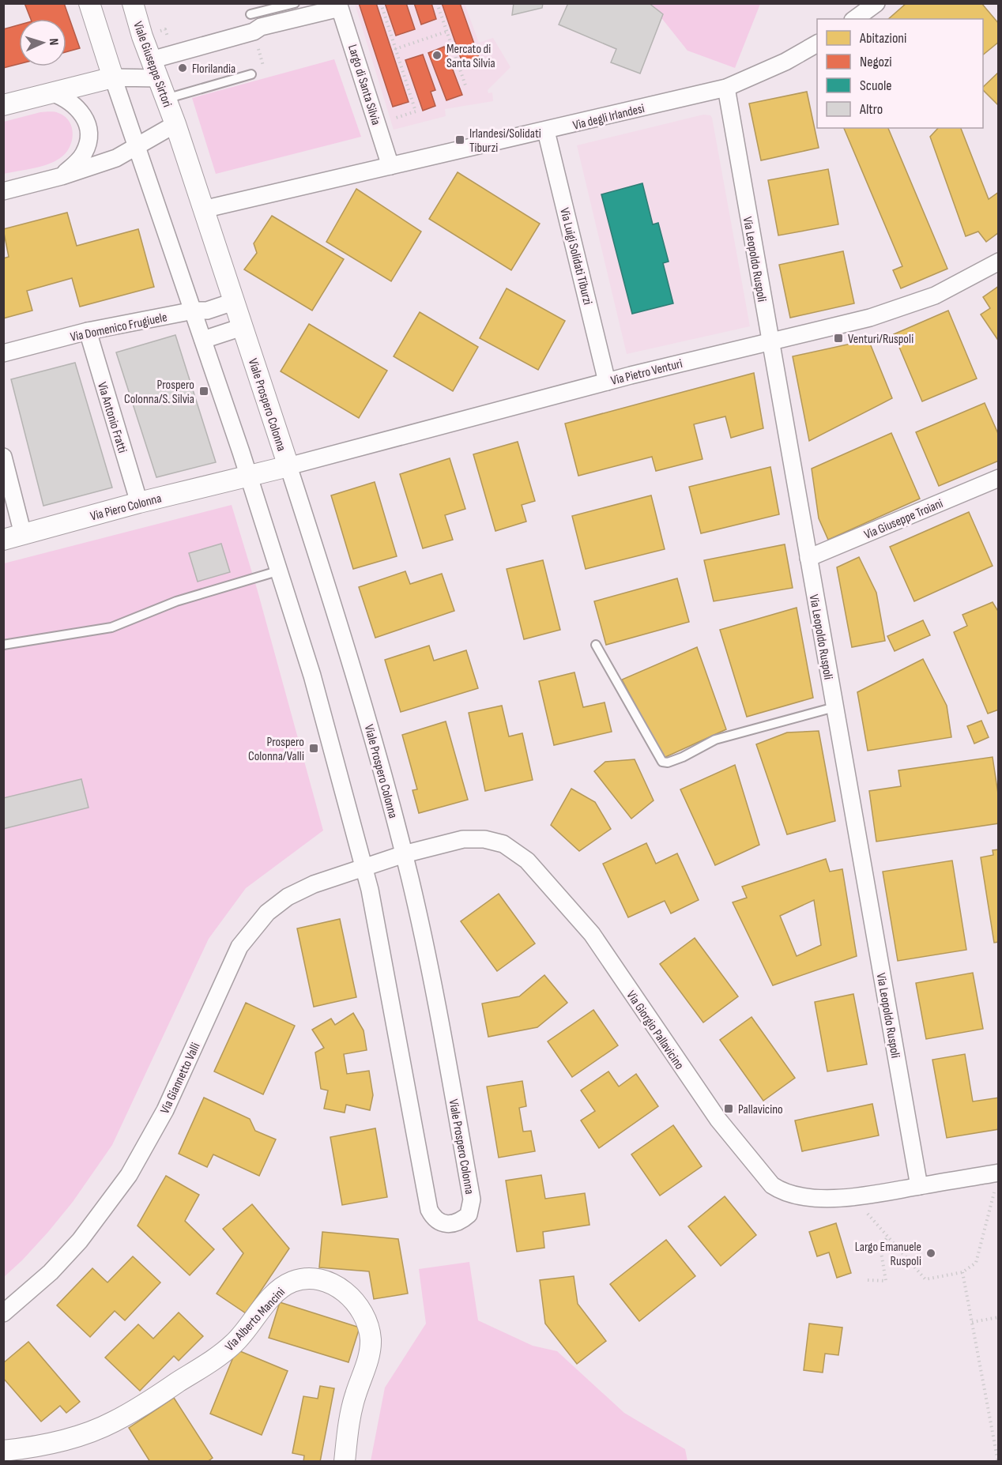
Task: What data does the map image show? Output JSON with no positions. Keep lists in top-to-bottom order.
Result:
{
  "streets": {
    "street": [
      "Viale Giuseppe Sirtori",
      "Largo di Santa Silvia",
      "Via degli Irlandesi",
      "Via Luigi Solidati Tiburzi",
      "Via Leopoldo Ruspoli",
      "Via Domenico Frugiuele",
      "Via Pietro Venturi",
      "Viale Prospero Colonna",
      "Via Antonio Fratti",
      "Via Piero Colonna",
      "Via Giuseppe Troiani",
      "Via Giorgio Pallavicino",
      "Via Giannetto Valli",
      "Via Alberto Mancini"
    ]
  },
  "crossings": [
    ["Viale Giuseppe Sirtori", "Largo di Santa Silvia"],
    ["Viale Giuseppe Sirtori", "Viale Prospero Colonna"],
    ["Largo di Santa Silvia", "Via degli Irlandesi"],
    ["Via degli Irlandesi", "Via Luigi Solidati Tiburzi"],
    ["Via degli Irlandesi", "Via Leopoldo Ruspoli"],
    ["Via Luigi Solidati Tiburzi", "Via Pietro Venturi"],
    ["Via Leopoldo Ruspoli", "Via Pietro Venturi"],
    ["Via Leopoldo Ruspoli", "Via Giuseppe Troiani"],
    ["Via Leopoldo Ruspoli", "Via Giorgio Pallavicino"],
    ["Via Domenico Frugiuele", "Viale Prospero Colonna"],
    ["Via Domenico Frugiuele", "Via Antonio Fratti"],
    ["Via Pietro Venturi", "Viale Prospero Colonna"],
    ["Via Pietro Venturi", "Via Piero Colonna"],
    ["Viale Prospero Colonna", "Via Piero Colonna"],
    ["Viale Prospero Colonna", "Via Giorgio Pallavicino"],
    ["Viale Prospero Colonna", "Via Giannetto Valli"],
    ["Via Antonio Fratti", "Via Piero Colonna"],
    ["Via Giorgio Pallavicino", "Via Giannetto Valli"]
  ],
  "places": {
    "other": ["Mercato di Santa Silvia", "Florilandia", "Largo Emanuele Ruspoli"],
    "transit": [
      "Irlandesi/Solidati Tiburzi",
      "Venturi/Ruspoli",
      "Prospero Colonna/S. Silvia",
      "Prospero Colonna/Valli",
      "Pallavicino"
    ]
  },
  "legend": [
    "Abitazioni",
    "Negozi",
    "Scuole",
    "Altro"
  ],
  "north": "right"
}
